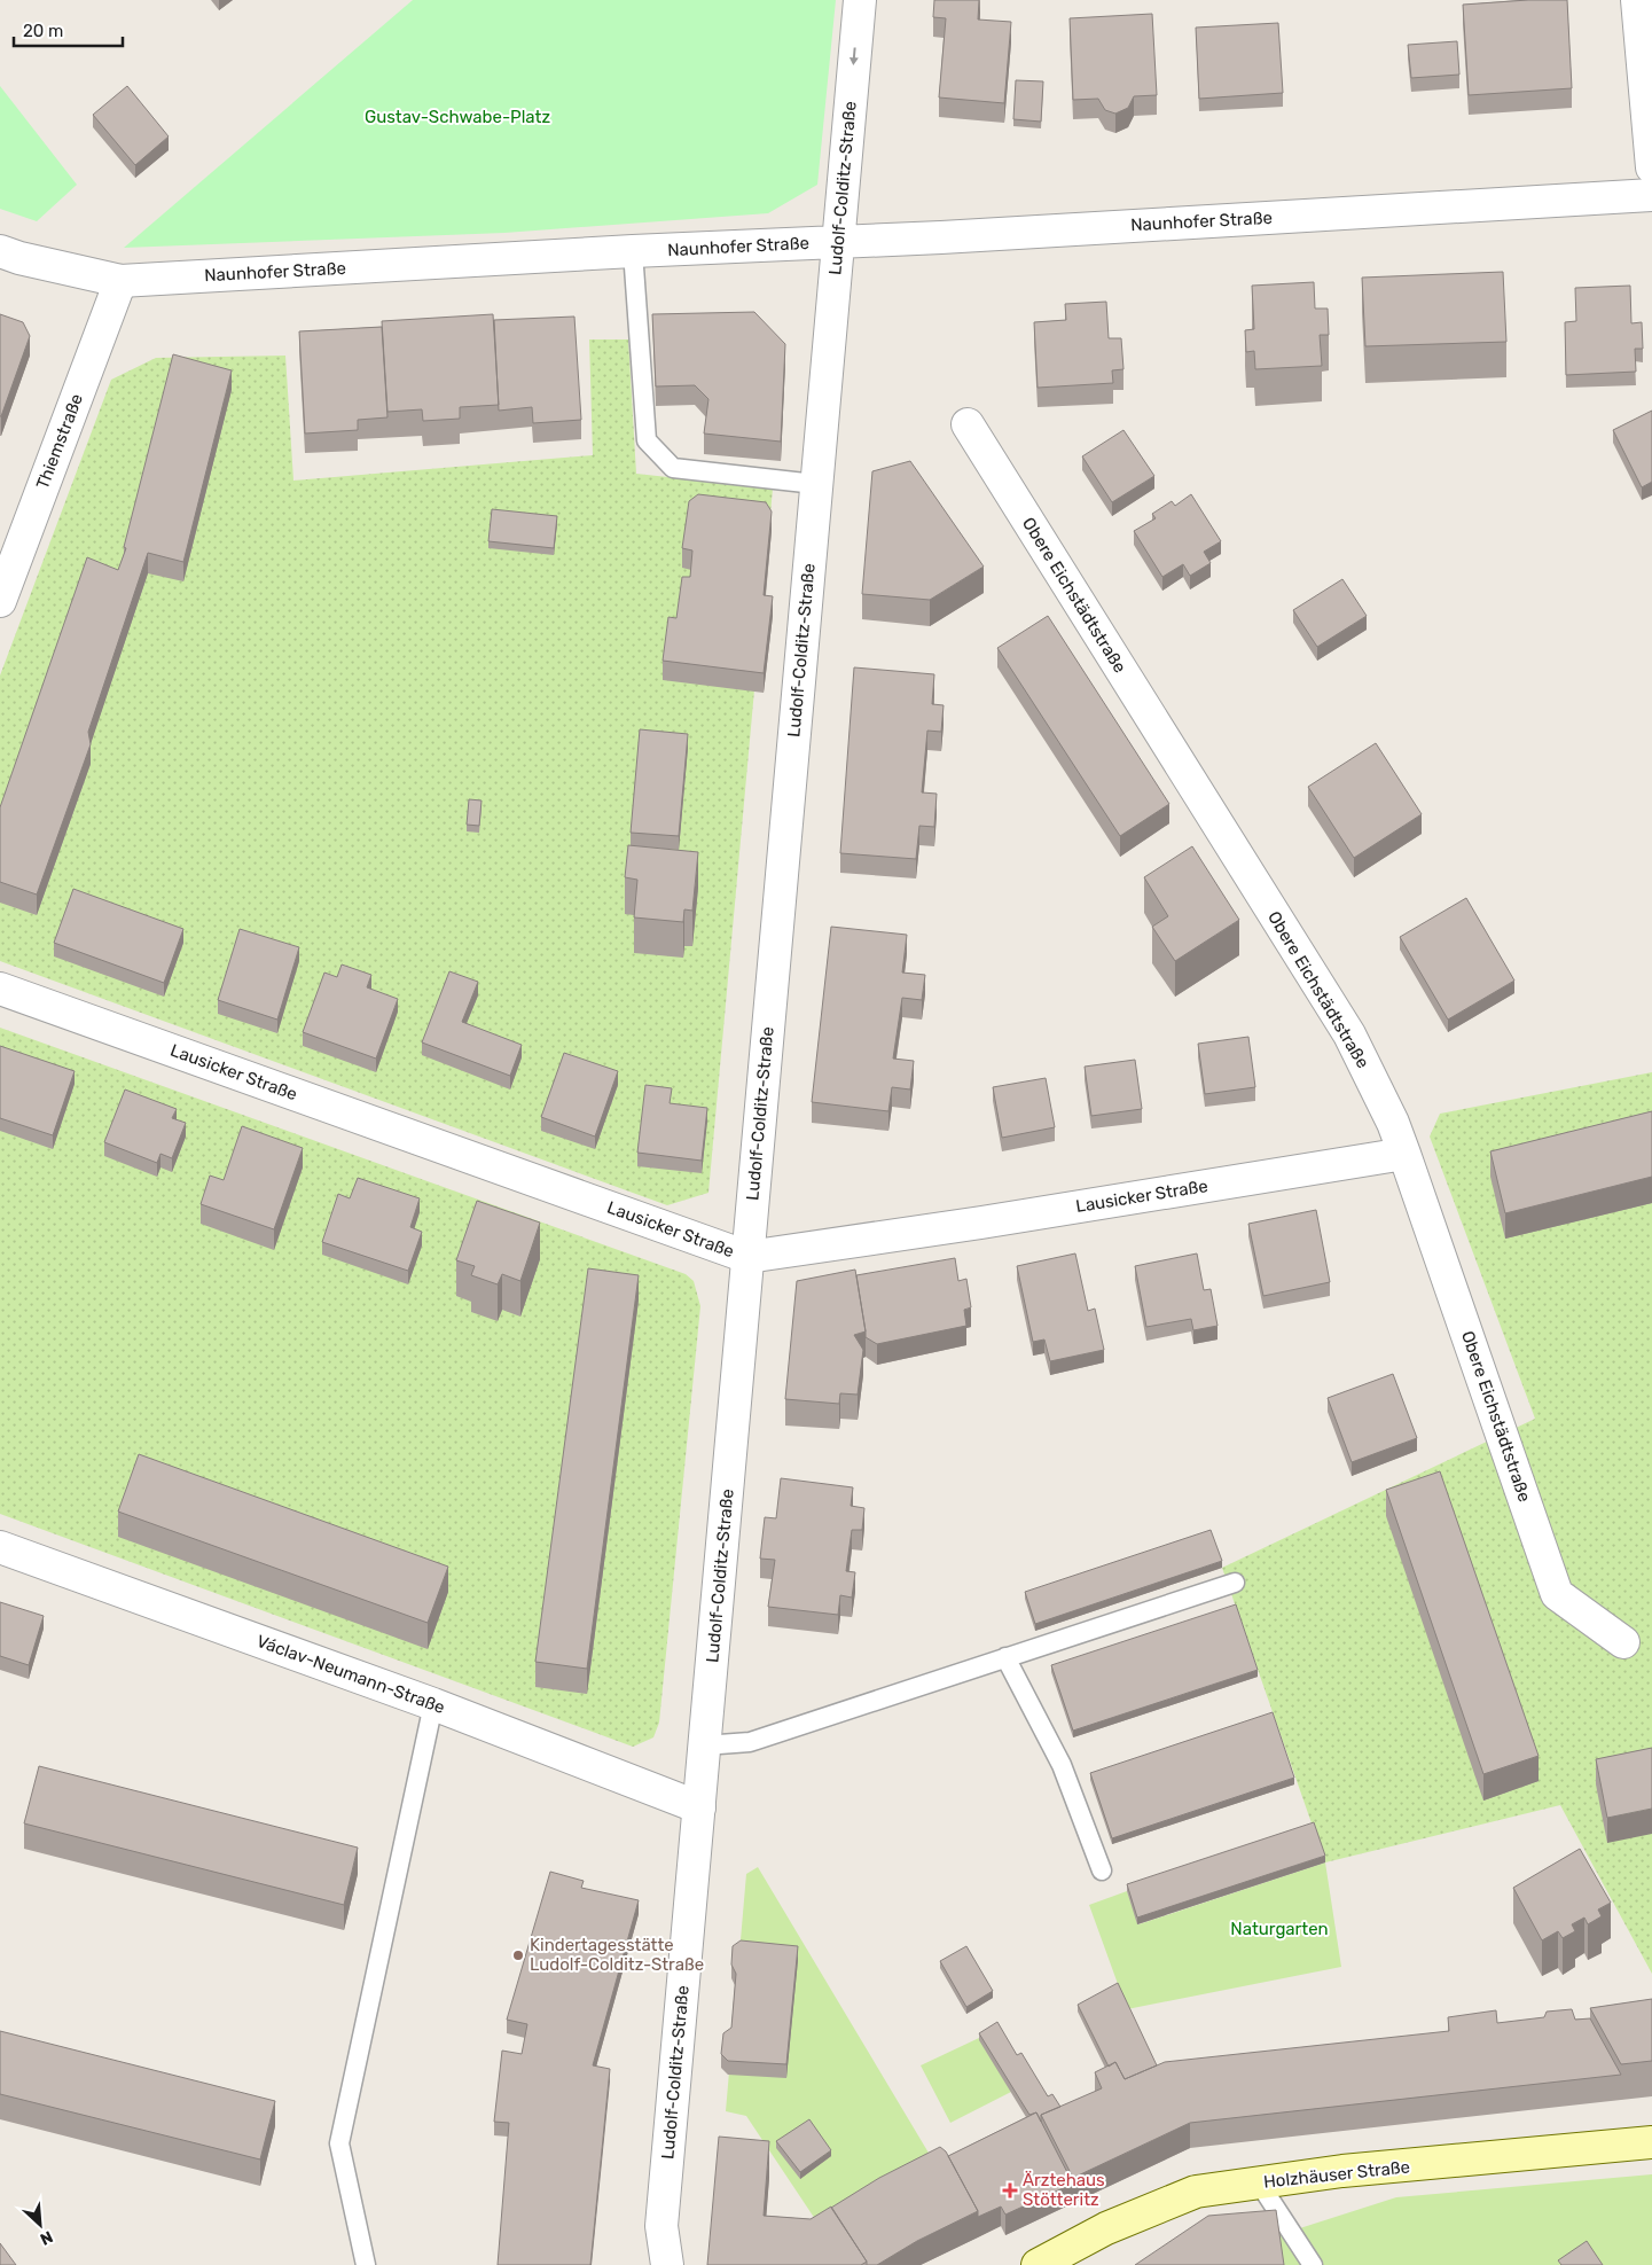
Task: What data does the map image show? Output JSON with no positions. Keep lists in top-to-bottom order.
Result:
{
  "streets": {
    "main road": ["Holzhäuser Straße"],
    "street": [
      "Ludolf-Colditz-Straße",
      "Naunhofer Straße",
      "Thiemstraße",
      "Obere Eichstädtstraße",
      "Lausicker Straße",
      "Václav-Neumann-Straße"
    ]
  },
  "crossings": [
    ["Ludolf-Colditz-Straße", "Naunhofer Straße"],
    ["Ludolf-Colditz-Straße", "Lausicker Straße"],
    ["Ludolf-Colditz-Straße", "Václav-Neumann-Straße"],
    ["Naunhofer Straße", "Thiemstraße"],
    ["Obere Eichstädtstraße", "Lausicker Straße"]
  ],
  "parks": ["Gustav-Schwabe-Platz", "Naturgarten"],
  "places": {
    "other": ["Kindertagesstätte Ludolf-Colditz-Straße"],
    "health": ["Ärztehaus Stötteritz"]
  },
  "scale_bar": "20 m",
  "north": "bottom right"
}
